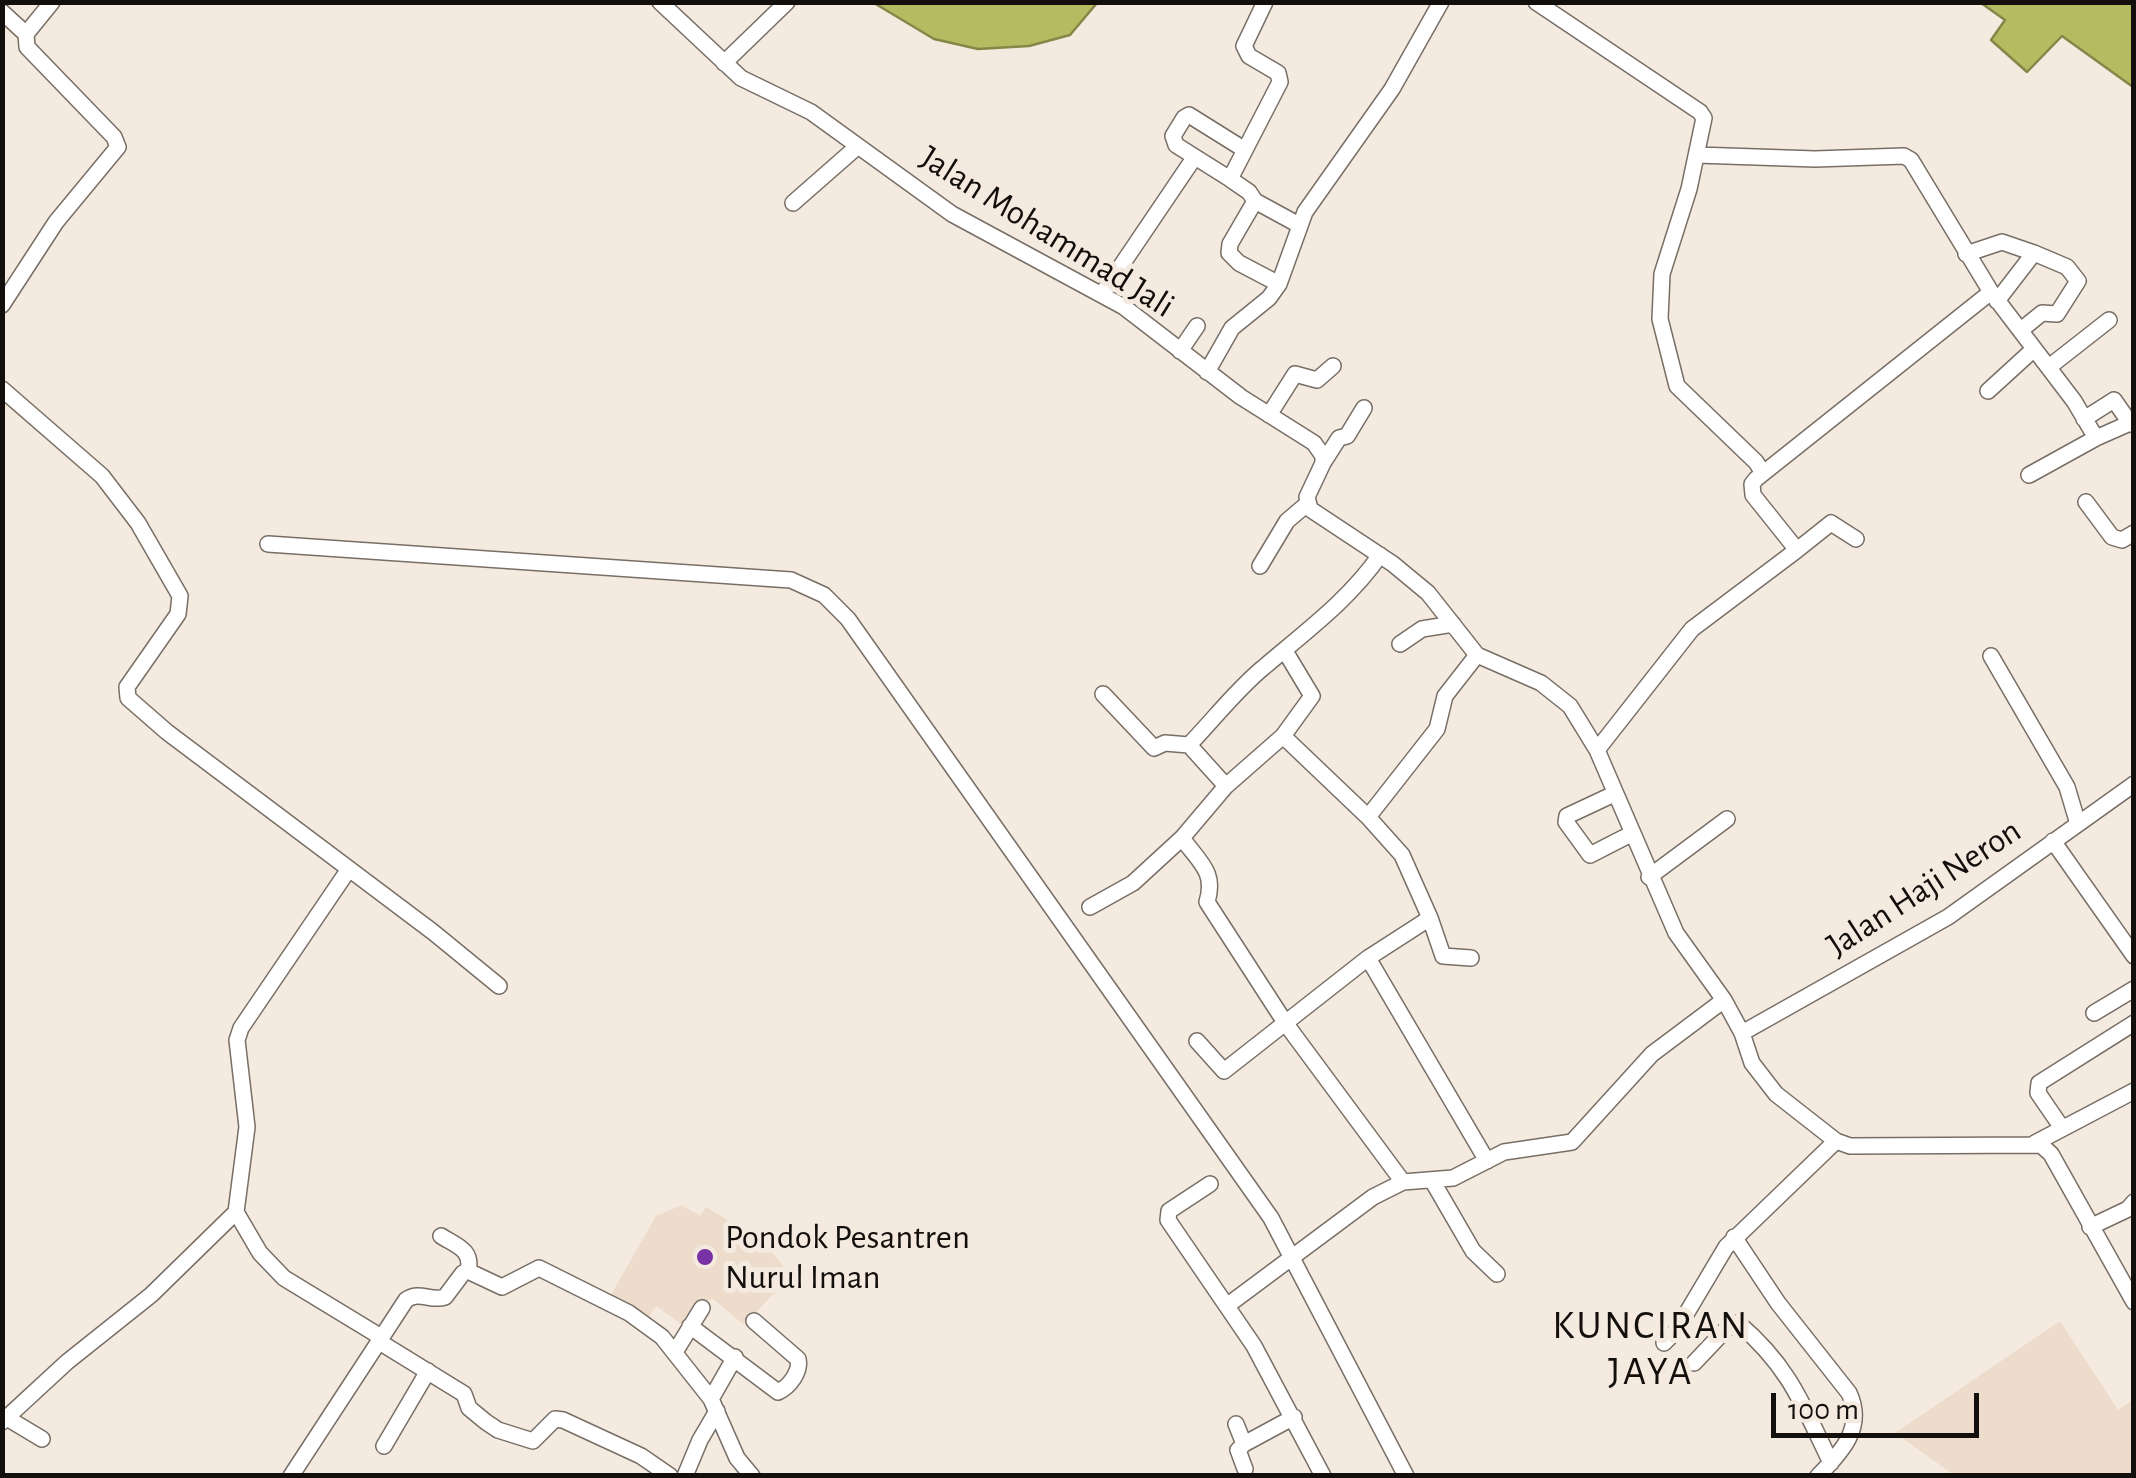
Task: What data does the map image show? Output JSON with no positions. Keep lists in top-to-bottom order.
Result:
{
  "streets": {
    "street": ["Jalan Mohammad Jali", "Jalan Haji Neron"]
  },
  "districts": ["KUNCIRAN JAYA"],
  "places": ["Pondok Pesantren Nurul Iman"],
  "scale_bar": "100 m"
}
